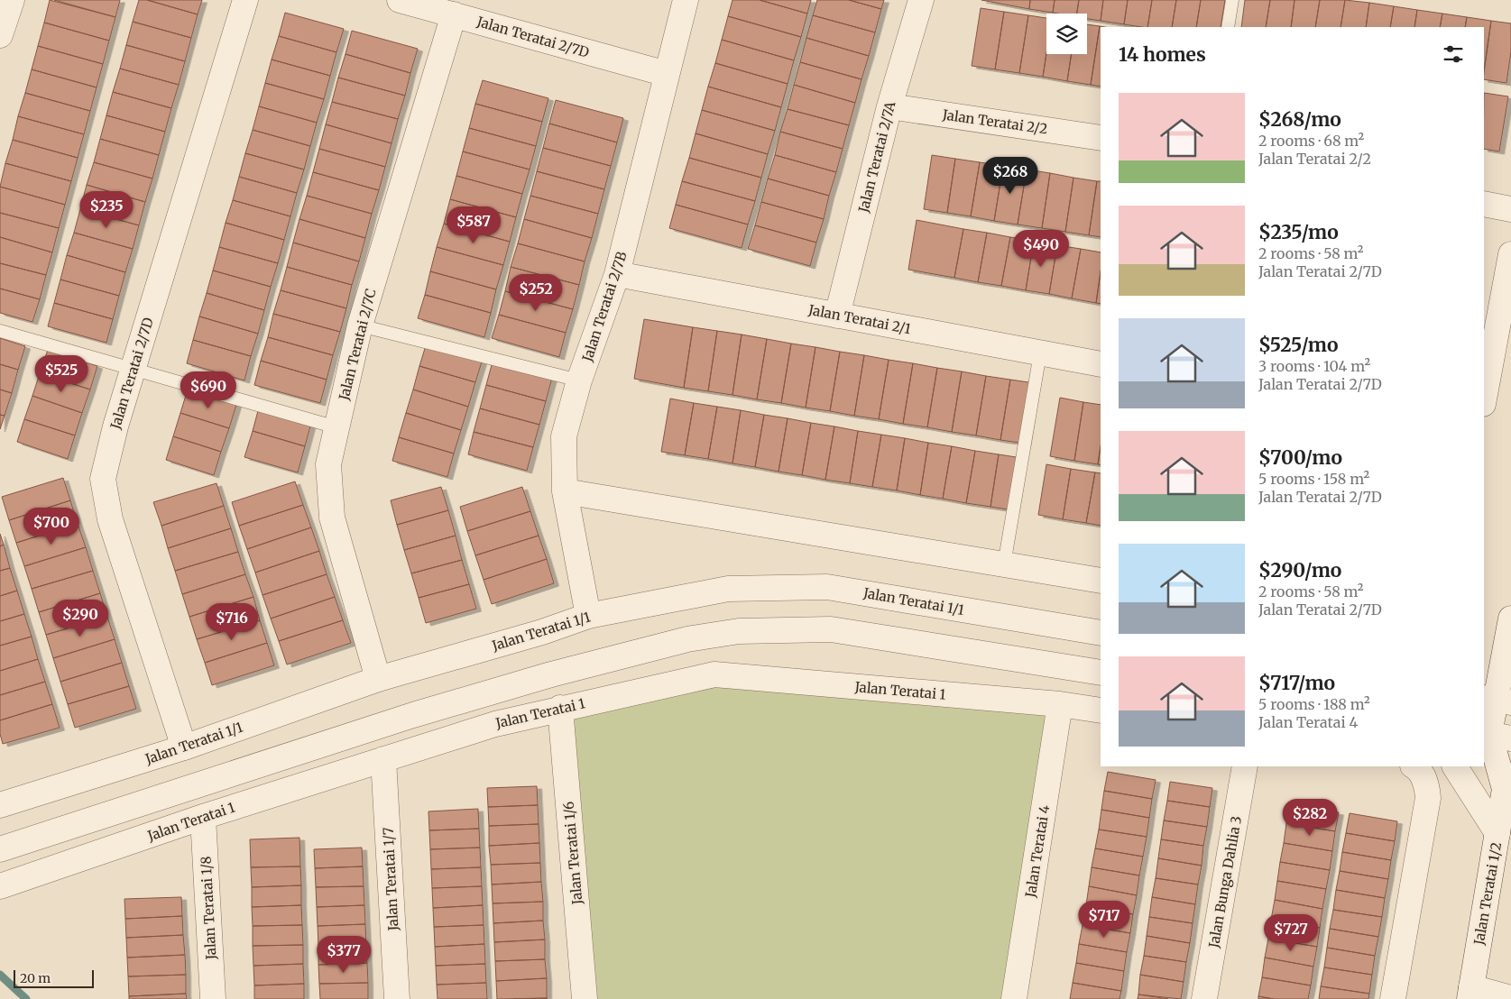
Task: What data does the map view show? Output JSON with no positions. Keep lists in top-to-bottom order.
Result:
{
  "streets": {
    "street": [
      "Jalan Teratai 2/7D",
      "Jalan Teratai 2/2",
      "Jalan Teratai 2/7A",
      "Jalan Teratai 2/7B",
      "Jalan Teratai 2/1",
      "Jalan Teratai 2/7C",
      "Jalan Teratai 1/1",
      "Jalan Teratai 1",
      "Jalan Teratai 4",
      "Jalan Teratai 1/6",
      "Jalan Teratai 1/7",
      "Jalan Bunga Dahlia 3",
      "Jalan Teratai 1/2",
      "Jalan Teratai 1/8"
    ]
  },
  "crossings": [
    ["Jalan Teratai 2/7D", "Jalan Teratai 2/7B"],
    ["Jalan Teratai 2/7D", "Jalan Teratai 2/7C"],
    ["Jalan Teratai 2/7D", "Jalan Teratai 1/1"],
    ["Jalan Teratai 2/2", "Jalan Teratai 2/7A"],
    ["Jalan Teratai 2/7A", "Jalan Teratai 2/1"],
    ["Jalan Teratai 2/7B", "Jalan Teratai 2/1"],
    ["Jalan Teratai 2/7B", "Jalan Teratai 1/1"],
    ["Jalan Teratai 2/7C", "Jalan Teratai 1/1"],
    ["Jalan Teratai 1", "Jalan Teratai 4"],
    ["Jalan Teratai 1", "Jalan Teratai 1/6"],
    ["Jalan Teratai 1", "Jalan Teratai 1/7"],
    ["Jalan Teratai 1", "Jalan Teratai 1/8"]
  ],
  "scale_bar": "20 m",
  "page": {
    "heading": "14 homes",
    "list": [
      {
        "name": "$268/mo",
        "note": "2 rooms · 68 m² · Jalan Teratai 2/2"
      },
      {
        "name": "$235/mo",
        "note": "2 rooms · 58 m² · Jalan Teratai 2/7D"
      },
      {
        "name": "$525/mo",
        "note": "3 rooms · 104 m² · Jalan Teratai 2/7D"
      },
      {
        "name": "$700/mo",
        "note": "5 rooms · 158 m² · Jalan Teratai 2/7D"
      },
      {
        "name": "$290/mo",
        "note": "2 rooms · 58 m² · Jalan Teratai 2/7D"
      },
      {
        "name": "$717/mo",
        "note": "5 rooms · 188 m² · Jalan Teratai 4"
      }
    ],
    "price": [
      "$268",
      "$235",
      "$587",
      "$490",
      "$252",
      "$525",
      "$690",
      "$700",
      "$290",
      "$716",
      "$282",
      "$717",
      "$727",
      "$377"
    ],
    "scale": "20 m"
  }
}
